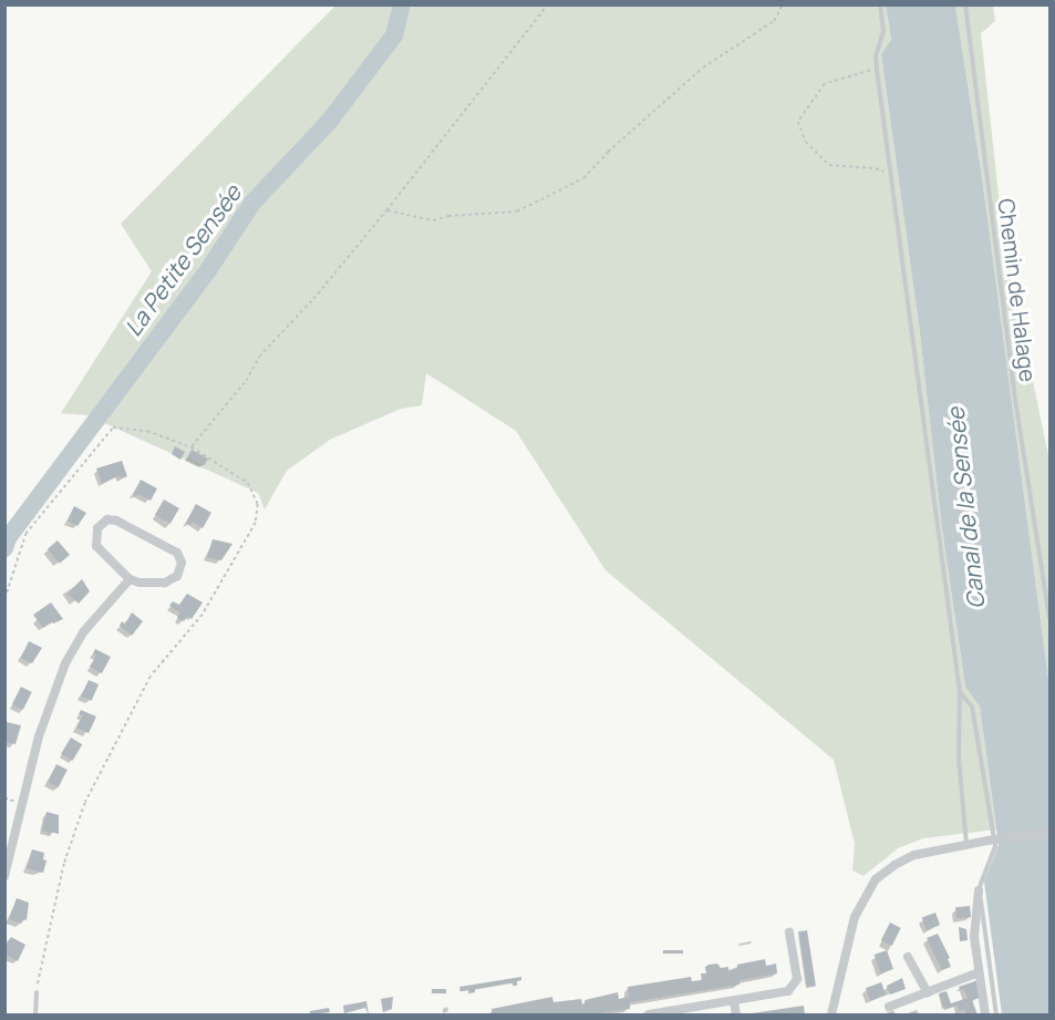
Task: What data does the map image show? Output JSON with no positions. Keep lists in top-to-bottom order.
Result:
{
  "streets": {
    "lane": ["Chemin de Halage"]
  },
  "water": ["La Petite Sensée", "Canal de la Sensée"]
}
